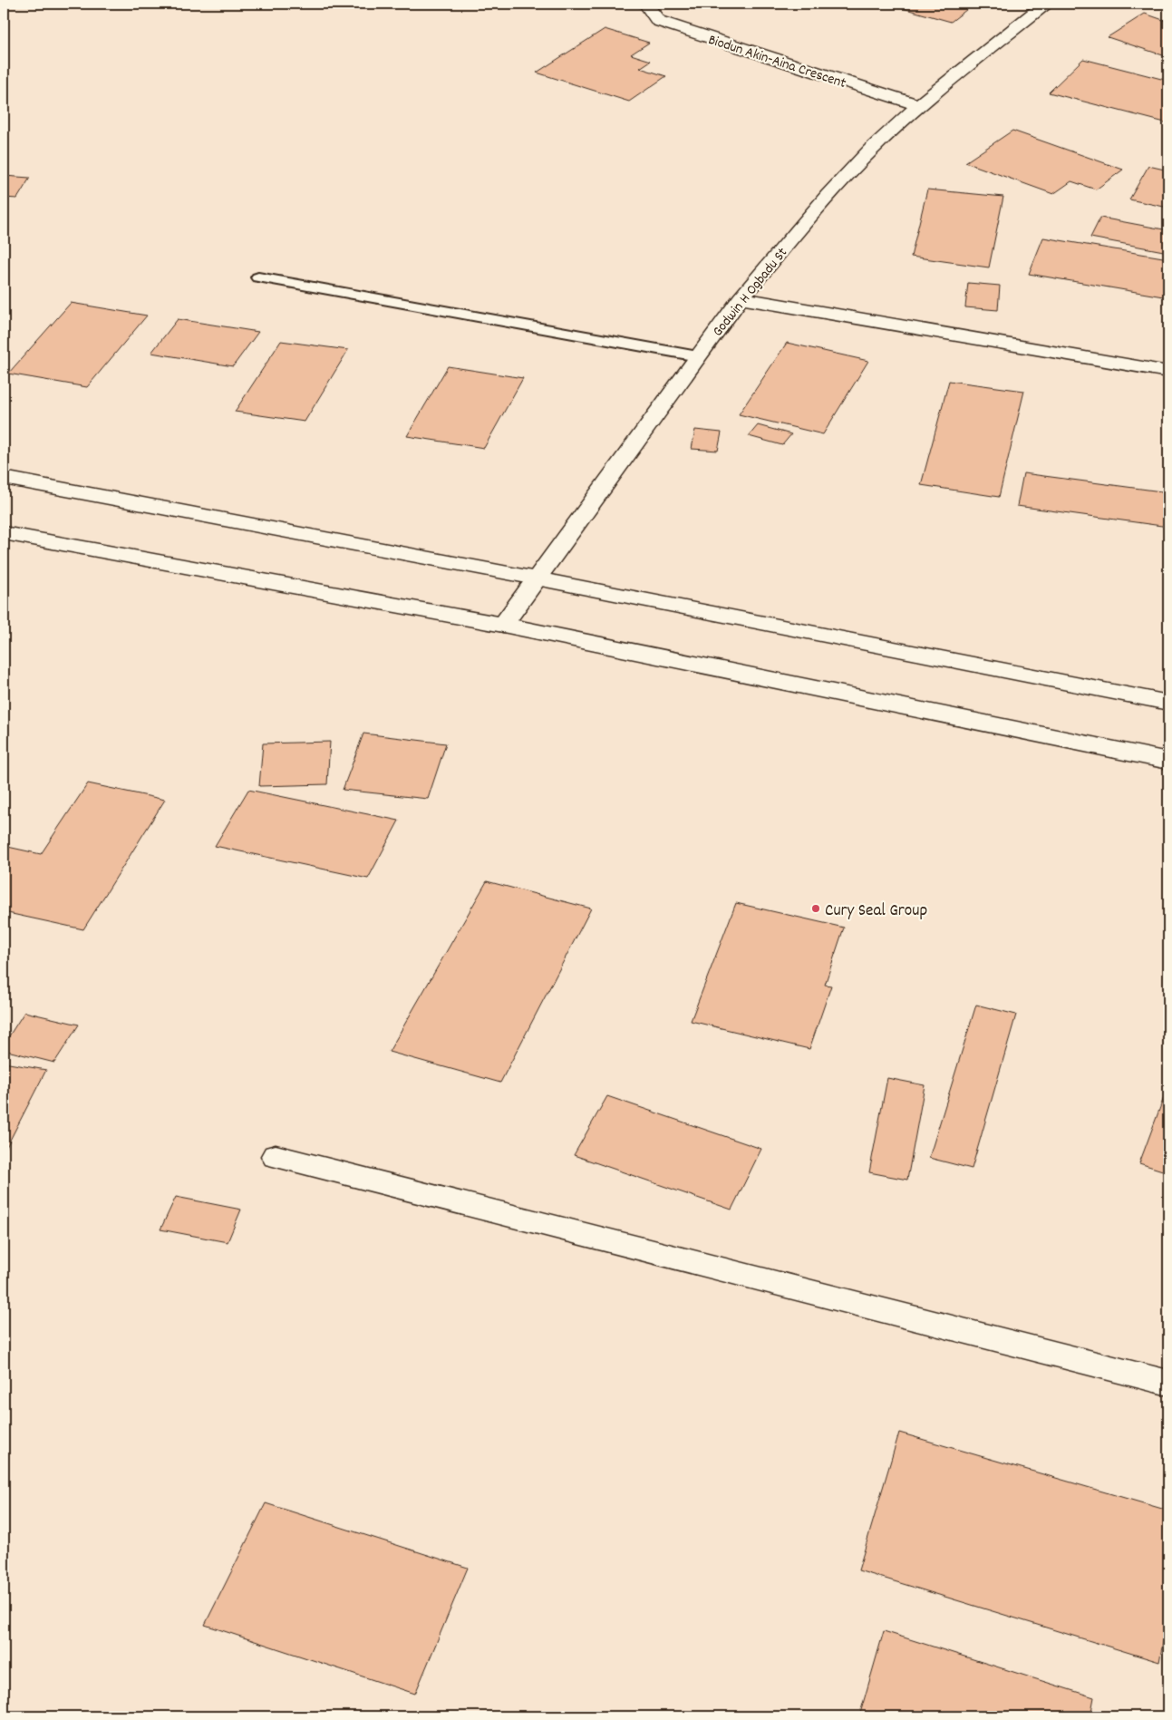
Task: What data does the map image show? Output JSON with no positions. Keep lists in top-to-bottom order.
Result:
{
  "streets": {
    "street": ["Biodun Akin-Aina Crescent", "Godwin H Ogbadu St"]
  },
  "crossings": [
    ["Biodun Akin-Aina Crescent", "Godwin H Ogbadu St"]
  ],
  "places": ["Cury Seal Group"]
}
